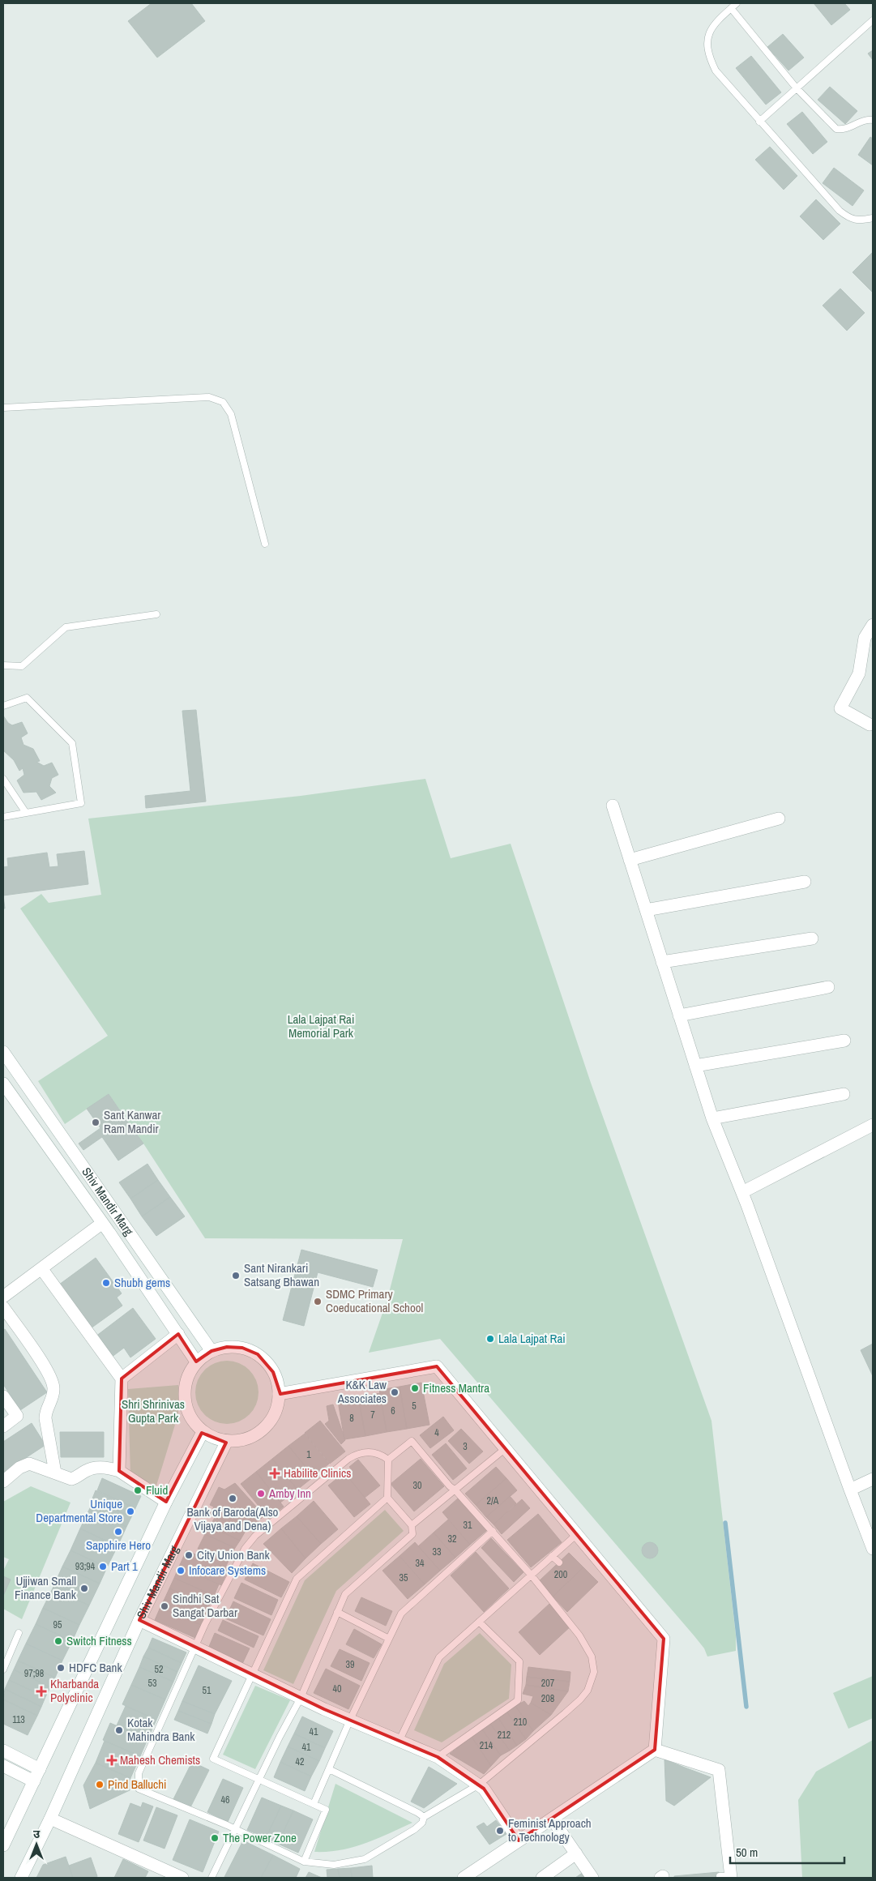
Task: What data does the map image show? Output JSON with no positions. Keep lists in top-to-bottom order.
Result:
{
  "streets": {
    "street": ["Shiv Mandir Marg"]
  },
  "parks": ["Lala Lajpat Rai Memorial Park", "Shri Shrinivas Gupta Park"],
  "places": {
    "other": [
      "Sant Kanwar Ram Mandir",
      "Sant Nirankari Satsang Bhawan",
      "Shubh gems",
      "SDMC Primary Coeducational School",
      "Lala Lajpat Rai",
      "Fitness Mantra",
      "K&K Law Associates",
      "Fluid",
      "Amby Inn",
      "Bank of Baroda(Also Vijaya and Dena)",
      "Unique Departmental Store",
      "Sapphire Hero",
      "City Union Bank",
      "Part 1",
      "Infocare Systems",
      "Ujjiwan Small Finance Bank",
      "Sindhi Sat Sangat Darbar",
      "Switch Fitness",
      "HDFC Bank",
      "Kotak Mahindra Bank",
      "Pind Balluchi",
      "Feminist Approach to Technology",
      "The Power Zone"
    ],
    "health": ["Habilite Clinics", "Kharbanda Polyclinic", "Mahesh Chemists"]
  },
  "house_numbers": [
    "5",
    "6",
    "7",
    "8",
    "4",
    "3",
    "1",
    "30",
    "2/A",
    "31",
    "32",
    "33",
    "34",
    "93;94",
    "200",
    "35",
    "95",
    "39",
    "52",
    "97;98",
    "53",
    "207",
    "40",
    "51",
    "208",
    "113",
    "210",
    "41",
    "212",
    "214",
    "41",
    "42",
    "46"
  ],
  "scale_bar": "50 m",
  "north": "top"
}
